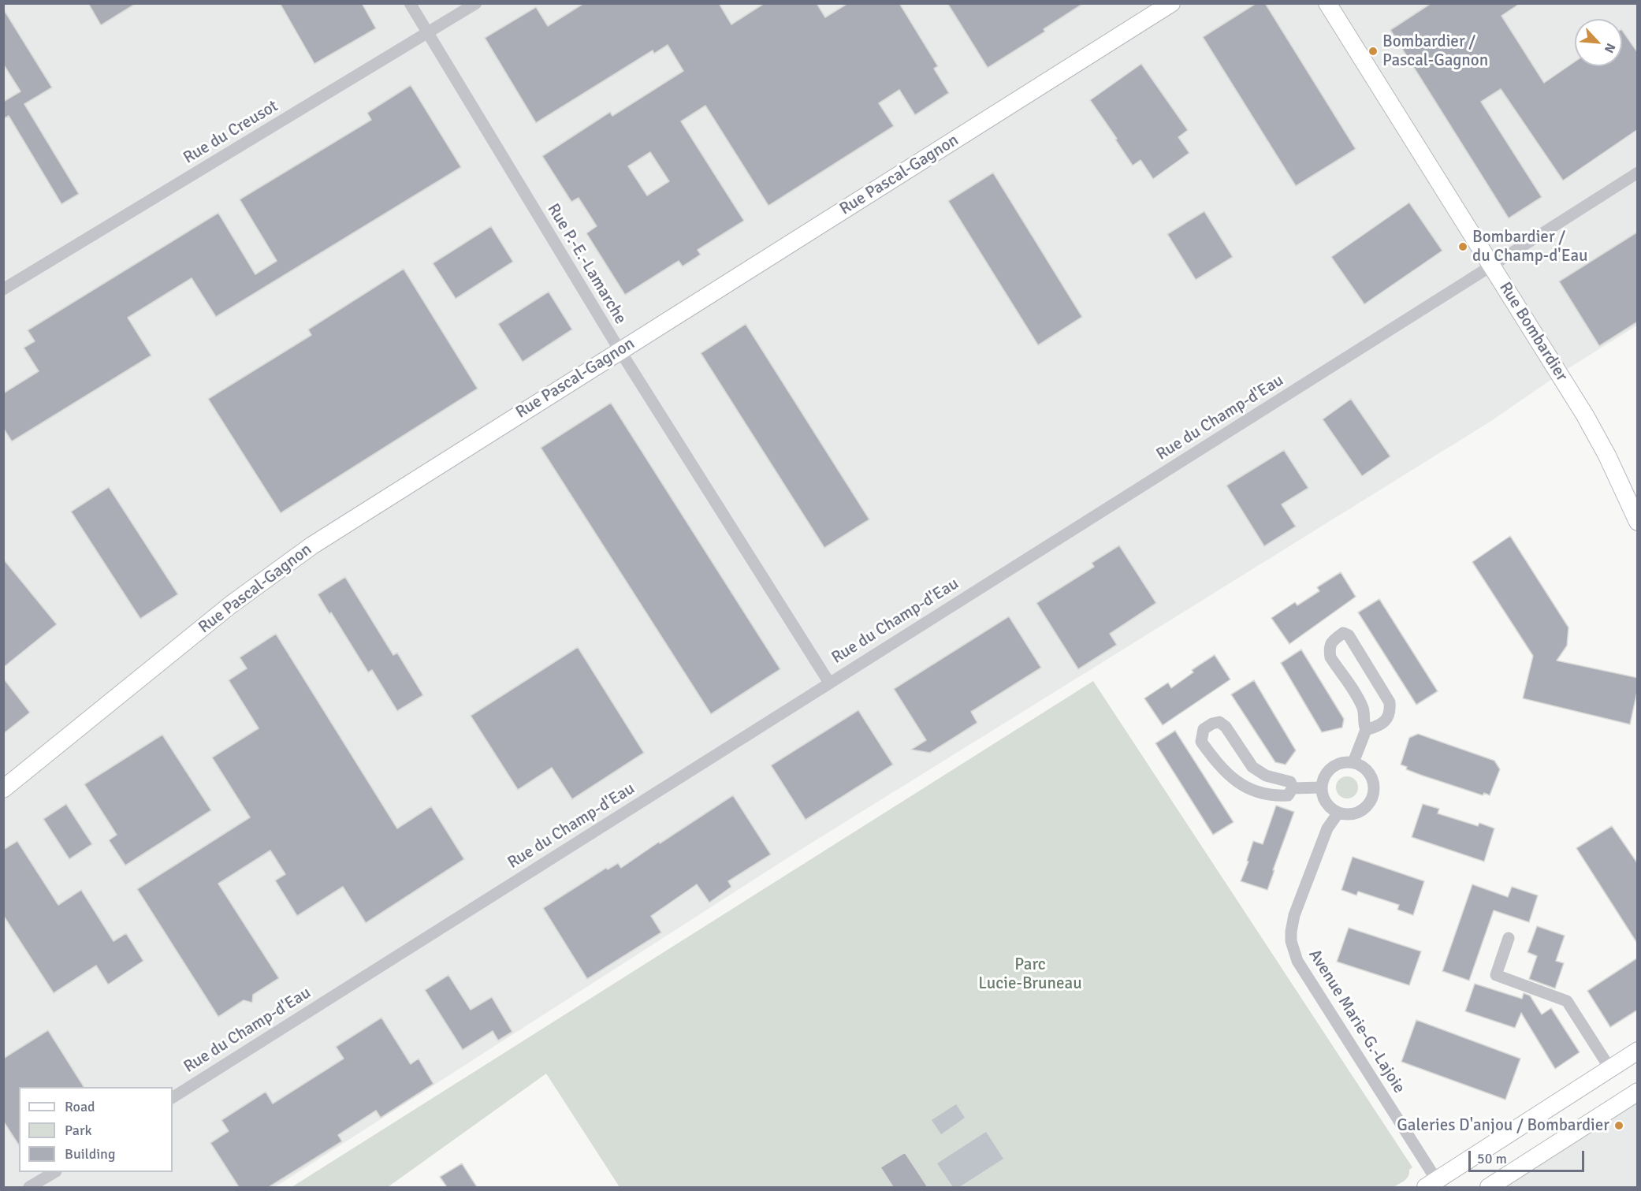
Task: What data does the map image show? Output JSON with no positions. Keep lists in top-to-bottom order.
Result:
{
  "streets": {
    "street": [
      "Rue du Creusot",
      "Rue Pascal-Gagnon",
      "Rue P.-E.-Lamarche",
      "Rue Bombardier",
      "Rue du Champ-d'Eau",
      "Avenue Marie-G.-Lajoie"
    ]
  },
  "crossings": [
    ["Rue du Creusot", "Rue P.-E.-Lamarche"],
    ["Rue Pascal-Gagnon", "Rue P.-E.-Lamarche"],
    ["Rue P.-E.-Lamarche", "Rue du Champ-d'Eau"],
    ["Rue Bombardier", "Rue du Champ-d'Eau"]
  ],
  "parks": ["Parc Lucie-Bruneau"],
  "places": ["Bombardier / Pascal-Gagnon", "Bombardier / du Champ-d'Eau", "Galeries D'anjou / Bombardier"],
  "legend": ["Road", "Park", "Building"],
  "scale_bar": "50 m",
  "north": "bottom right"
}
